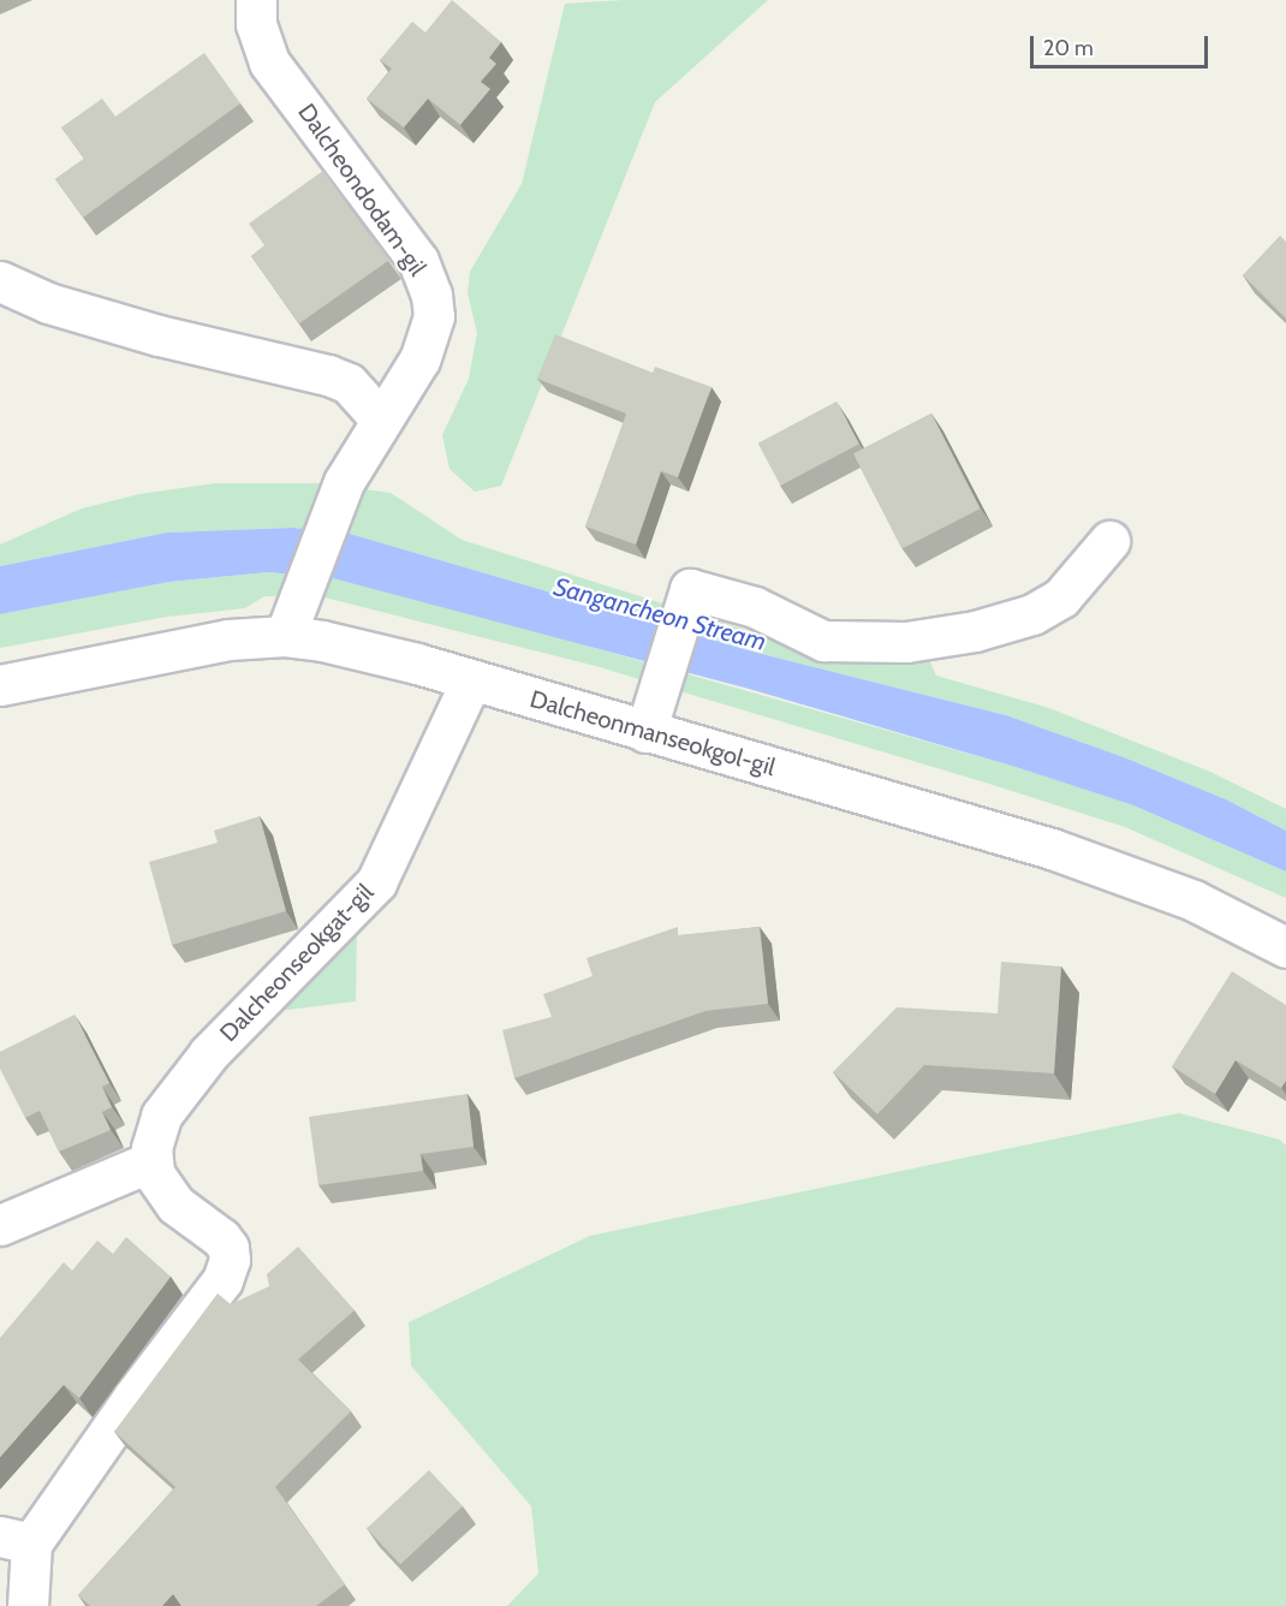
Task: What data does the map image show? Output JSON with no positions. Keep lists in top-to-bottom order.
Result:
{
  "streets": {
    "street": ["Dalcheondodam-gil", "Dalcheonmanseokgol-gil", "Dalcheonseokgat-gil"]
  },
  "crossings": [
    ["Dalcheondodam-gil", "Dalcheonmanseokgol-gil"],
    ["Dalcheonmanseokgol-gil", "Dalcheonseokgat-gil"]
  ],
  "water": ["Sangancheon Stream"],
  "scale_bar": "20 m"
}
